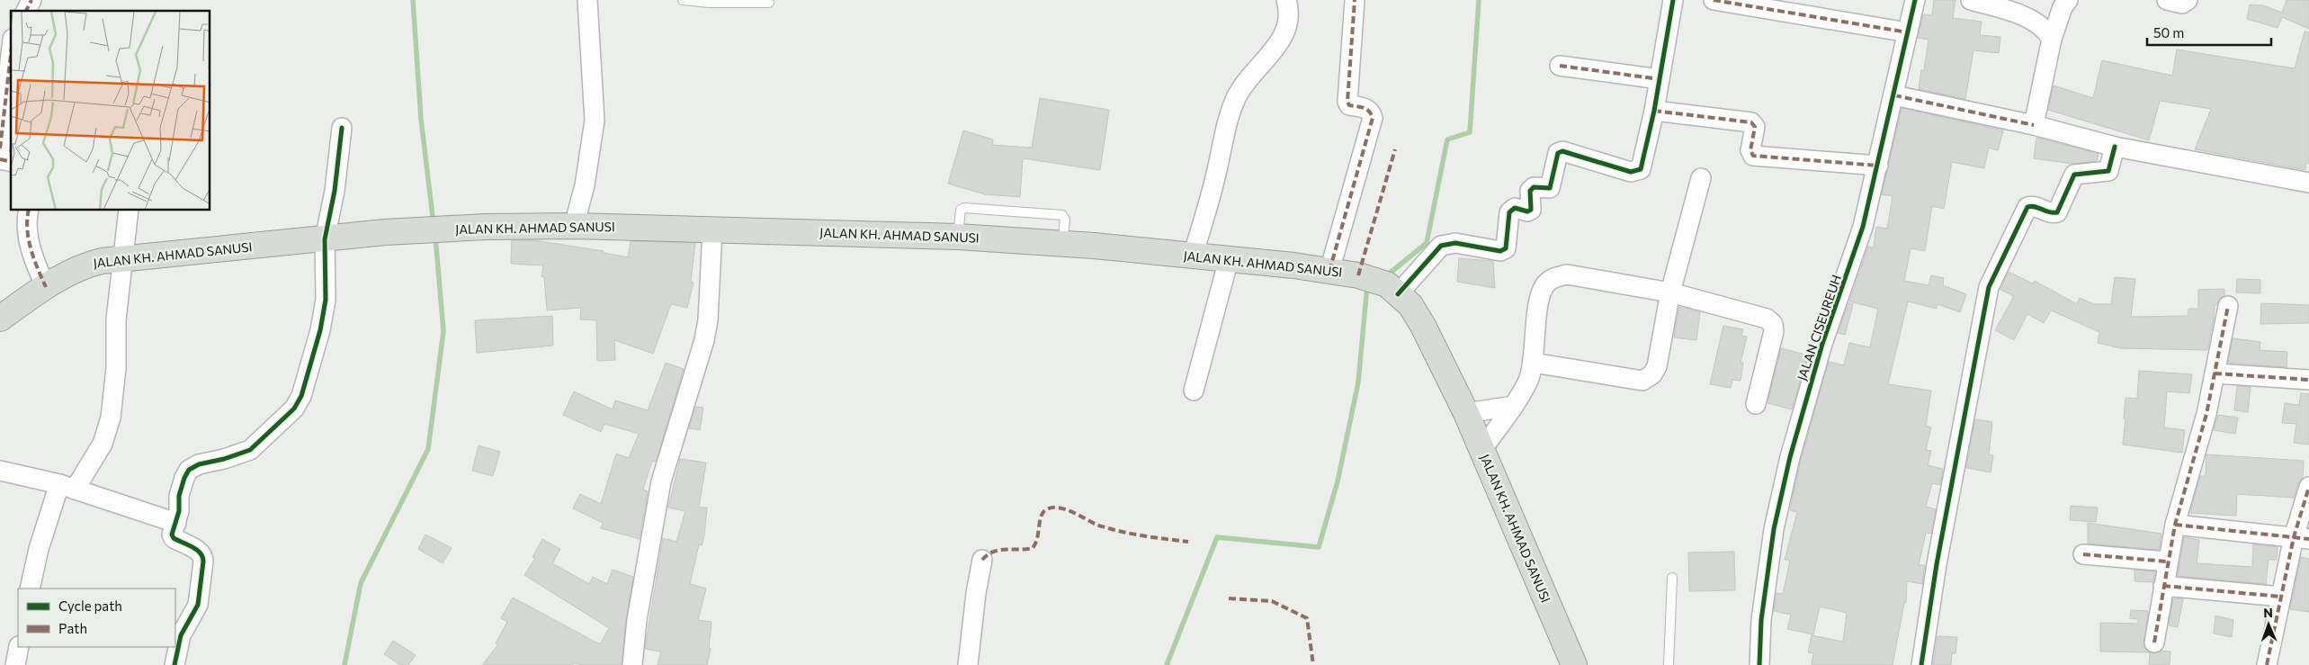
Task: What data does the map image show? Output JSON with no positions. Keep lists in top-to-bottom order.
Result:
{
  "streets": {
    "highway": ["JALAN KH. AHMAD SANUSI"],
    "street": ["JALAN CISEUREUH"]
  },
  "legend": ["Cycle path", "Path"],
  "scale_bar": "50 m",
  "north": "top"
}
